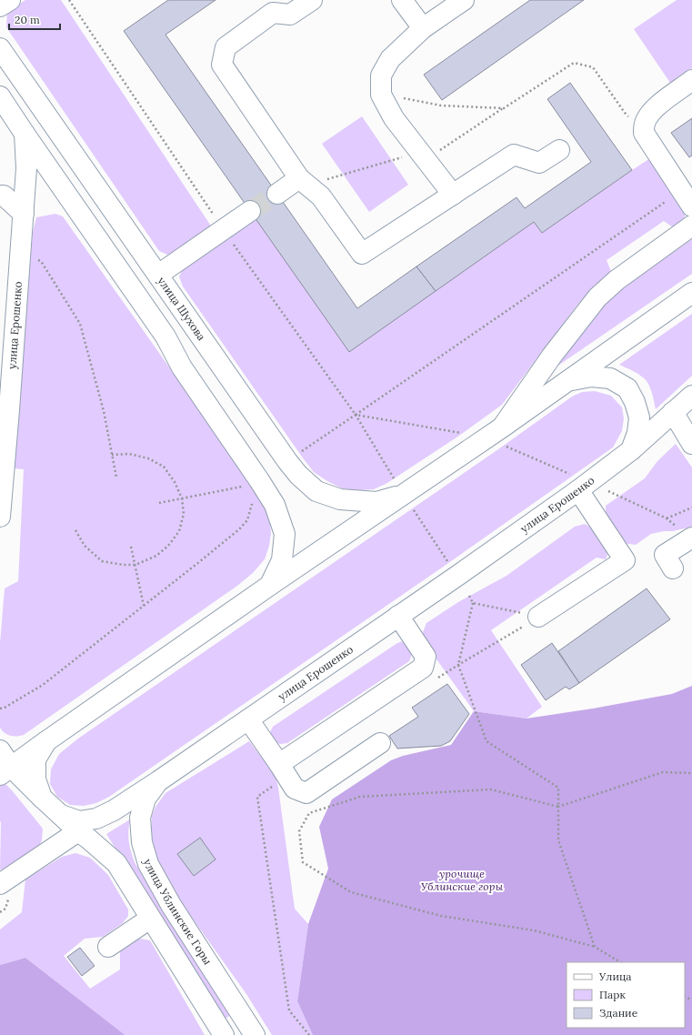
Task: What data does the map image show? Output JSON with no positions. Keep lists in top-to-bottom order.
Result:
{
  "streets": {
    "main road": ["улица Шухова", "улица Ерошенко", "улица Ублинские Горы"]
  },
  "crossings": [
    ["улица Шухова", "улица Ерошенко"],
    ["улица Ерошенко", "улица Ублинские Горы"]
  ],
  "parks": ["урочище Ублинские горы"],
  "legend": ["Улица", "Парк", "Здание"],
  "scale_bar": "20 m"
}
